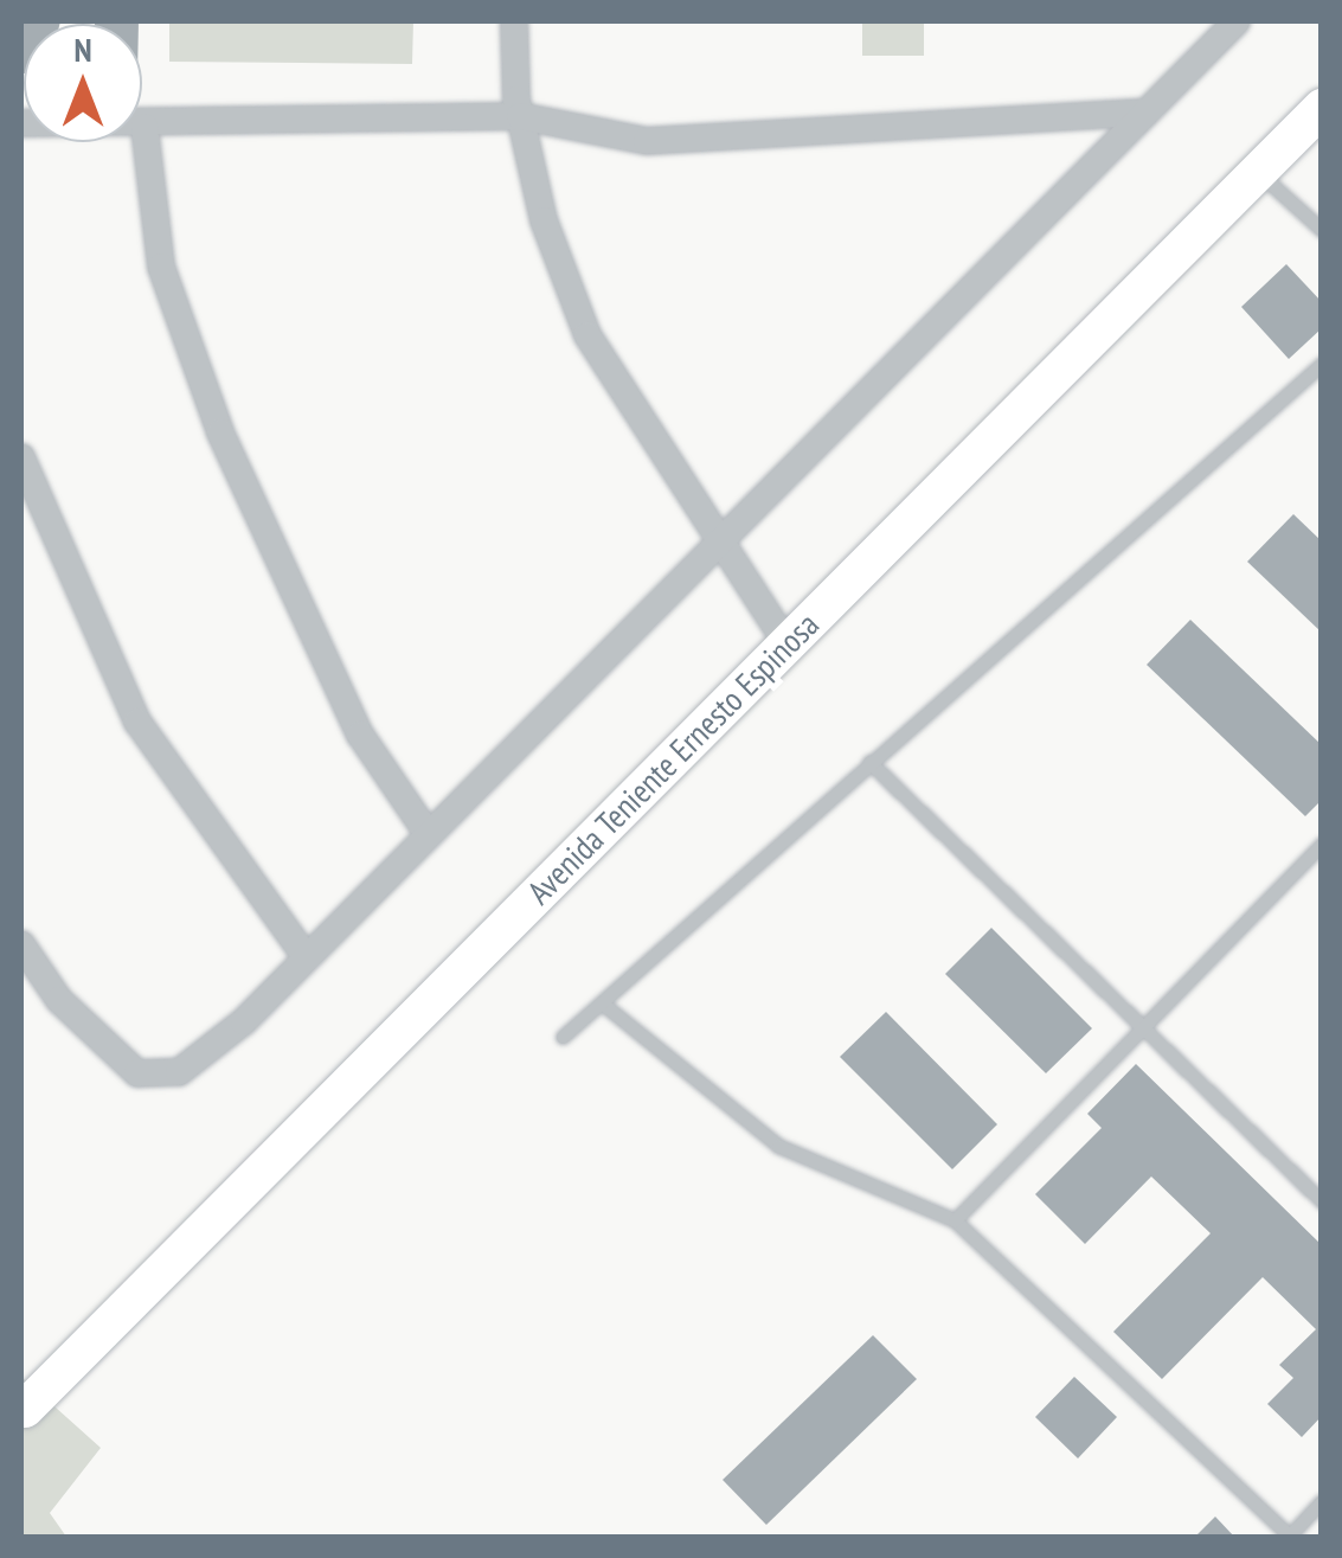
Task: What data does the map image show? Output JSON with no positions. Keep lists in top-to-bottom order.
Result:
{
  "streets": {
    "main road": ["Avenida Teniente Ernesto Espinosa"]
  },
  "north": "top"
}
